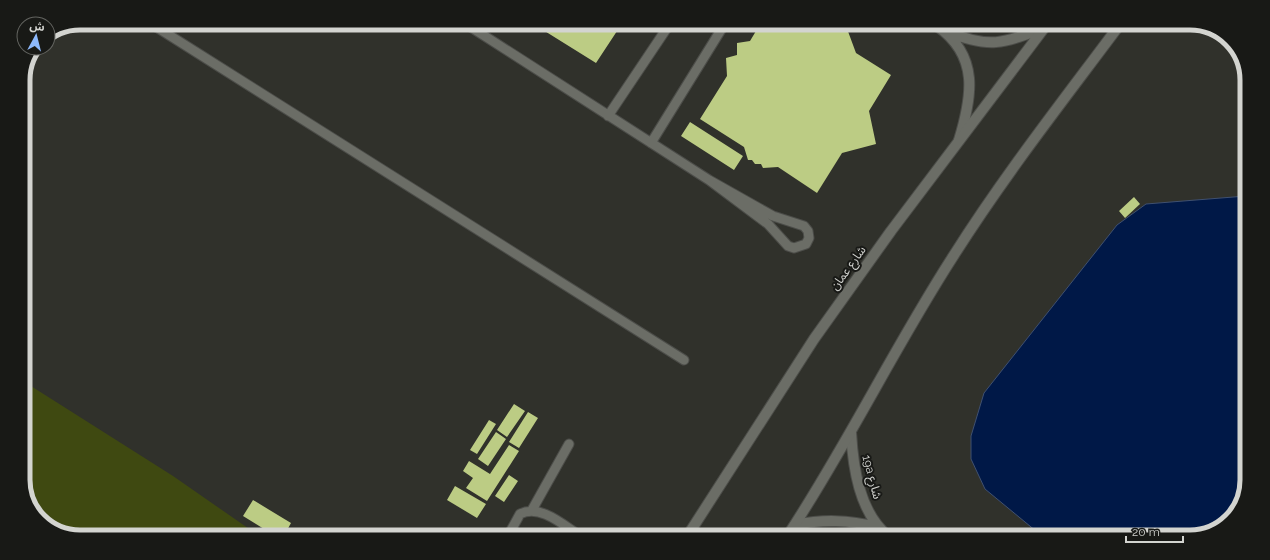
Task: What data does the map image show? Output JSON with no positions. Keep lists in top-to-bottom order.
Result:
{
  "streets": {
    "street": ["شارع عمان", "19a شارع"]
  },
  "scale_bar": "20 m",
  "north": "top"
}
